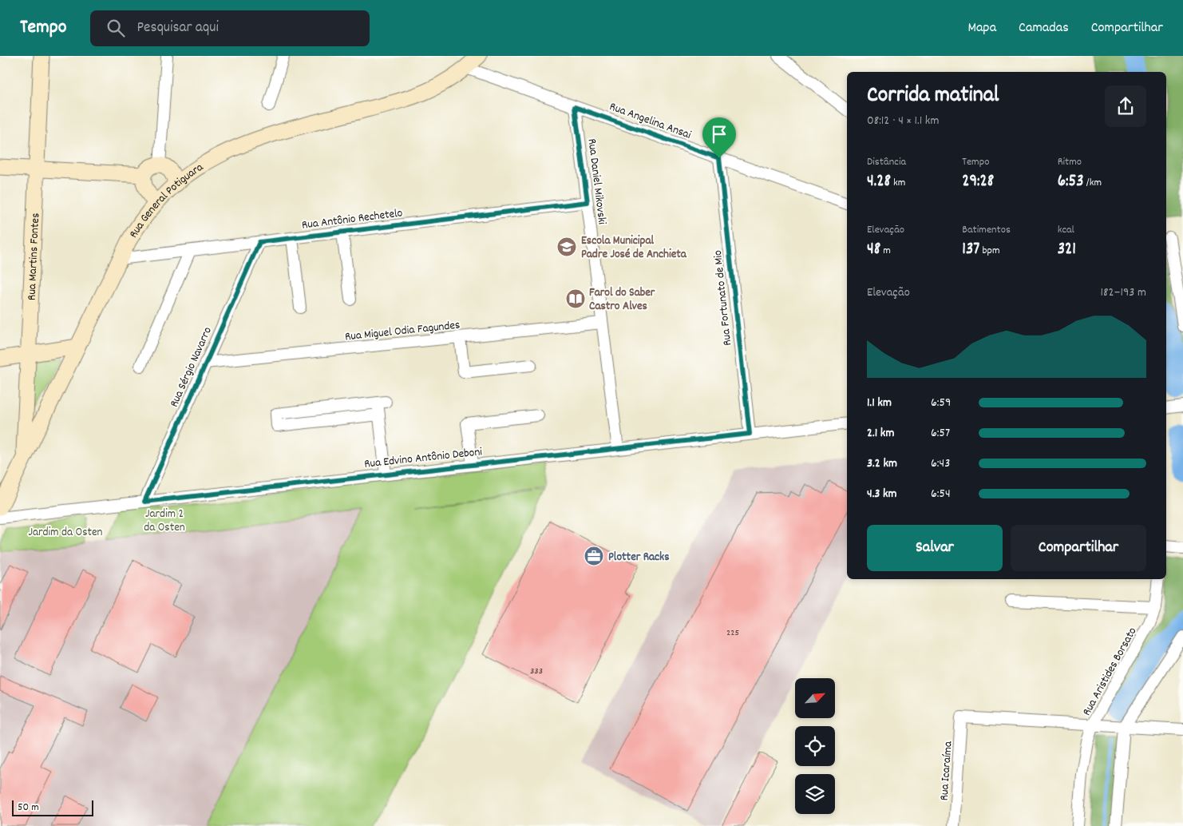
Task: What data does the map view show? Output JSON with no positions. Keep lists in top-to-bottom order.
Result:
{
  "streets": {
    "main road": ["Rua General Potiguara", "Rua Martins Fontes"],
    "street": [
      "Rua Angelina Ansai",
      "Rua Daniel Mikovski",
      "Rua Antônio Rechetelo",
      "Rua Fortunato de Mio",
      "Rua Miguel Odia Fagundes",
      "Rua Sérgio Navarro",
      "Rua Edvino Antônio Deboni",
      "Rua Aristides Borsato",
      "Rua Icaraíma"
    ]
  },
  "crossings": [
    ["Rua Angelina Ansai", "Rua Daniel Mikovski"],
    ["Rua Angelina Ansai", "Rua General Potiguara"],
    ["Rua Angelina Ansai", "Rua Fortunato de Mio"],
    ["Rua Daniel Mikovski", "Rua Antônio Rechetelo"],
    ["Rua Daniel Mikovski", "Rua Miguel Odia Fagundes"],
    ["Rua Daniel Mikovski", "Rua Edvino Antônio Deboni"],
    ["Rua General Potiguara", "Rua Antônio Rechetelo"],
    ["Rua General Potiguara", "Rua Martins Fontes"],
    ["Rua Antônio Rechetelo", "Rua Sérgio Navarro"],
    ["Rua Fortunato de Mio", "Rua Edvino Antônio Deboni"],
    ["Rua Miguel Odia Fagundes", "Rua Sérgio Navarro"],
    ["Rua Sérgio Navarro", "Rua Edvino Antônio Deboni"],
    ["Rua Aristides Borsato", "Rua Icaraíma"]
  ],
  "parks": ["Jardim 2 da Osten", "Jardim da Osten"],
  "places": {
    "school or university": ["Escola Municipal Padre José de Anchieta"],
    "library": ["Farol do Saber Castro Alves"],
    "office": ["Plotter Racks"]
  },
  "house_numbers": ["225", "333"],
  "scale_bar": "50 m",
  "north": "top right",
  "page": {
    "header": "Tempo",
    "search": "Pesquisar aqui",
    "nav": ["Mapa", "Camadas", "Compartilhar"],
    "heading": ["Corrida matinal", "08:12 · 4 × 1.1 km"],
    "stats": [
      ["Distância", "4.28 km"],
      ["Tempo", "29:28"],
      ["Ritmo", "6:53 /km"],
      ["Elevação", "48 m"],
      ["Batimentos", "137 bpm"],
      ["kcal", "321"]
    ],
    "chart": ["Elevação", "182–193 m"],
    "list": [
      {
        "name": "1.1 km",
        "note": "6:59"
      },
      {
        "name": "2.1 km",
        "note": "6:57"
      },
      {
        "name": "3.2 km",
        "note": "6:43"
      },
      {
        "name": "4.3 km",
        "note": "6:54"
      }
    ],
    "buttons": ["Salvar", "Compartilhar"],
    "scale": "50 m"
  }
}
